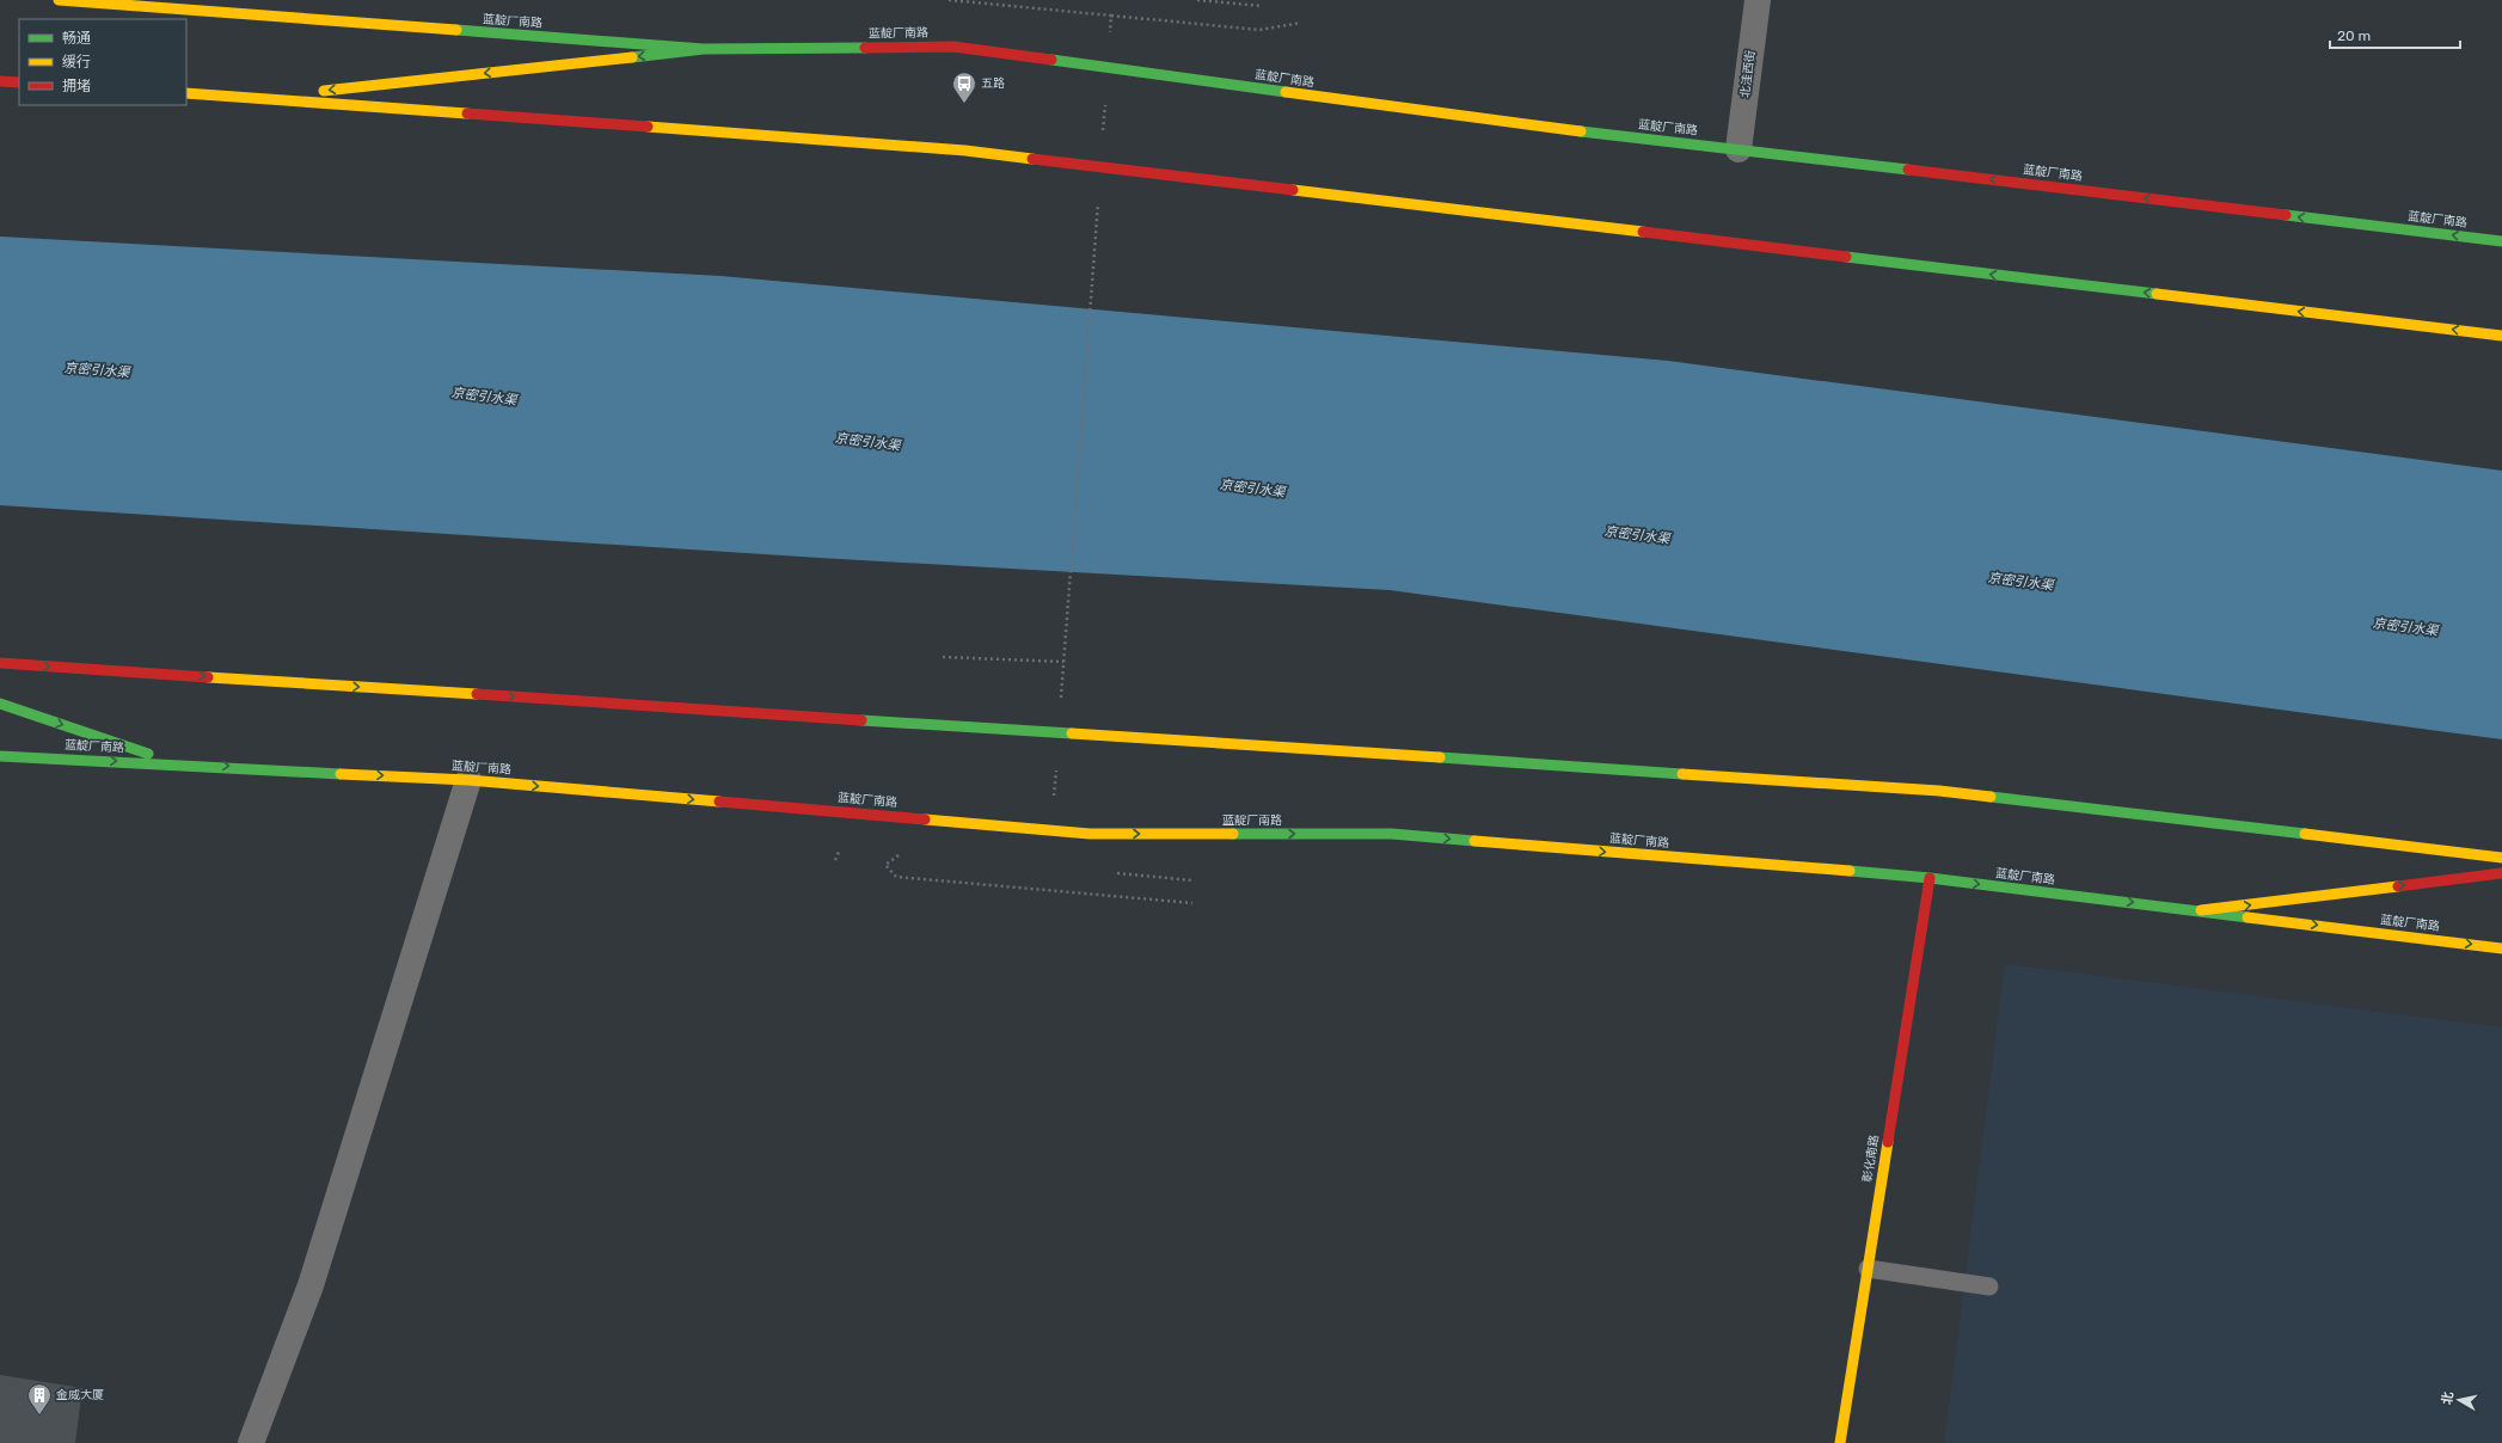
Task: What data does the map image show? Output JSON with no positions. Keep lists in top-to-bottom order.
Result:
{
  "streets": {
    "main road": ["蓝靛厂南路", "彰化南路"],
    "street": ["北洼西街"]
  },
  "crossings": [
    ["蓝靛厂南路", "北洼西街"],
    ["蓝靛厂南路", "彰化南路"]
  ],
  "water": ["京密引水渠"],
  "places": {
    "bus stop": ["五路"],
    "building": ["金威大厦"]
  },
  "legend": ["畅通", "缓行", "拥堵"],
  "scale_bar": "20 m",
  "north": "left"
}
